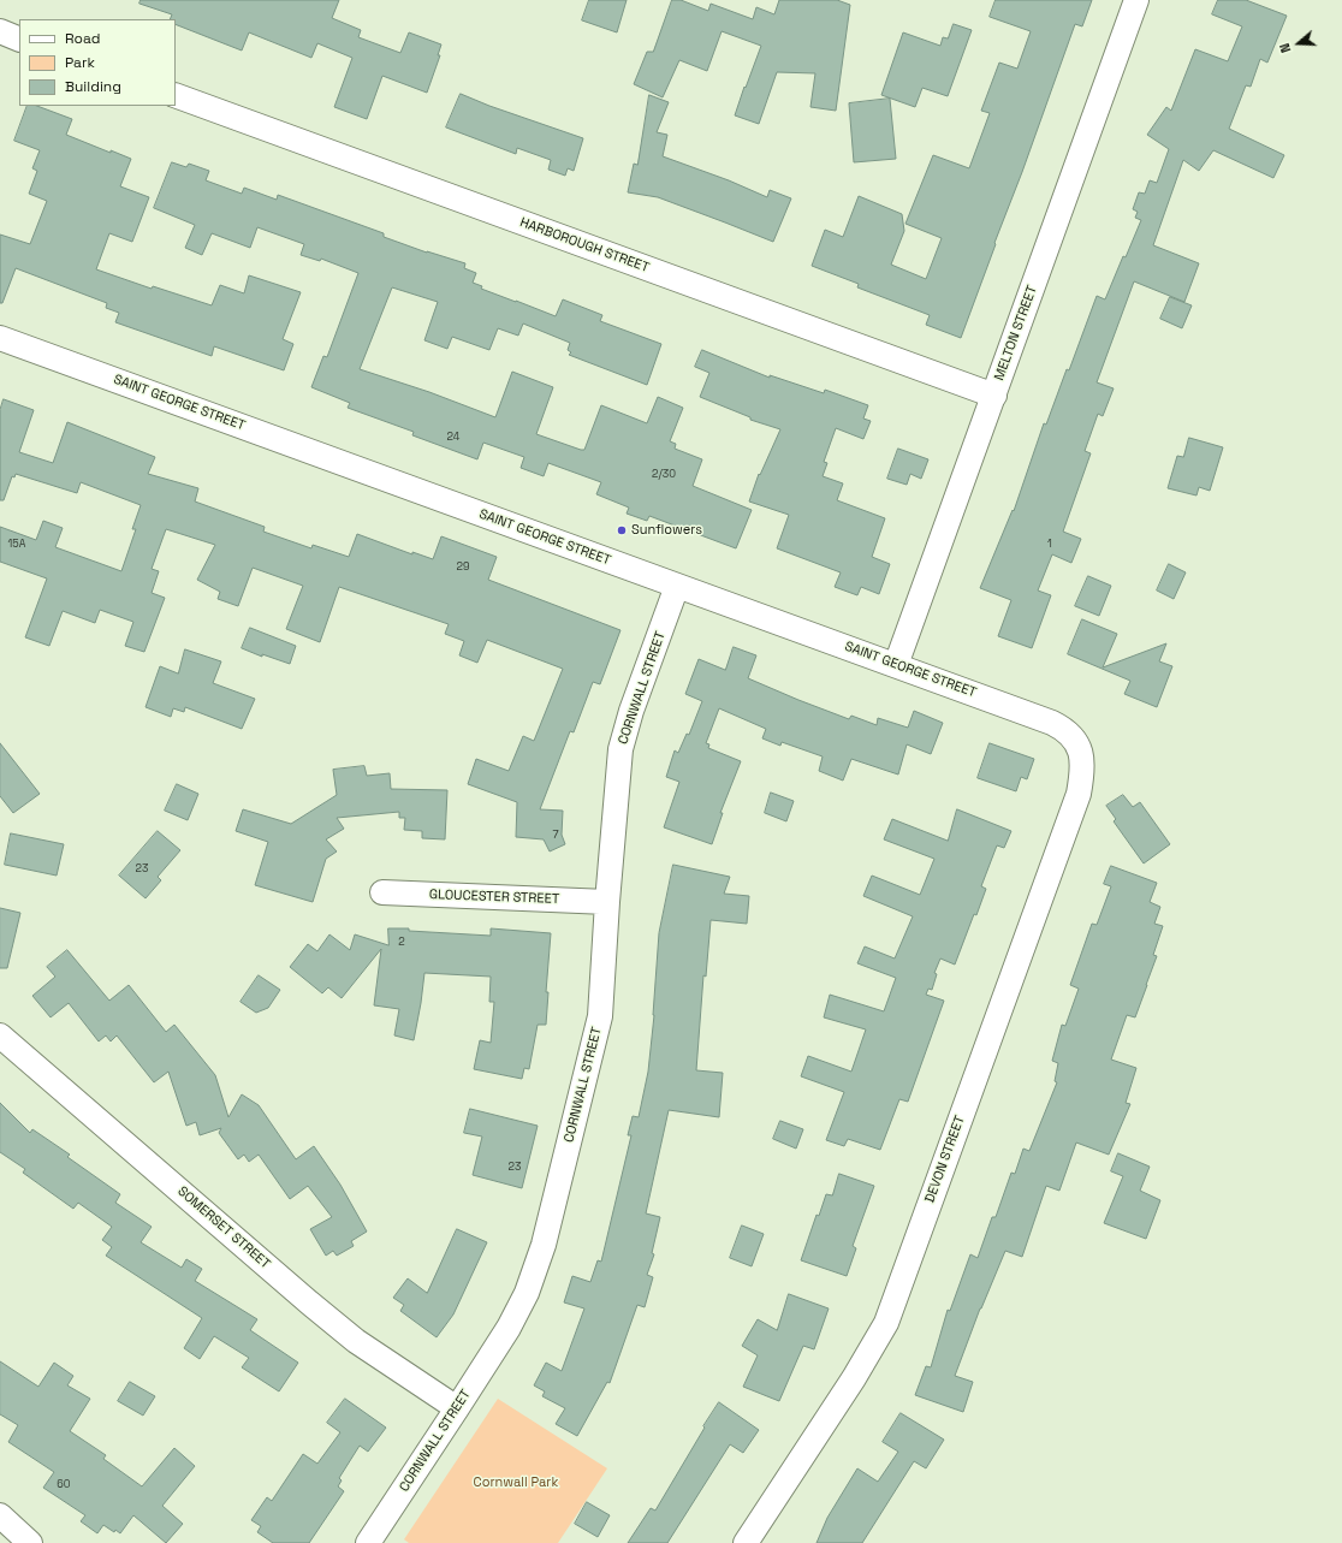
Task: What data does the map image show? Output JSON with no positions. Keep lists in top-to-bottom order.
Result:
{
  "streets": {
    "street": [
      "HARBOROUGH STREET",
      "MELTON STREET",
      "SAINT GEORGE STREET",
      "CORNWALL STREET",
      "GLOUCESTER STREET",
      "DEVON STREET",
      "SOMERSET STREET"
    ]
  },
  "crossings": [
    ["HARBOROUGH STREET", "MELTON STREET"],
    ["MELTON STREET", "SAINT GEORGE STREET"],
    ["SAINT GEORGE STREET", "CORNWALL STREET"],
    ["SAINT GEORGE STREET", "DEVON STREET"],
    ["CORNWALL STREET", "GLOUCESTER STREET"],
    ["CORNWALL STREET", "SOMERSET STREET"]
  ],
  "parks": ["Cornwall Park"],
  "places": ["Sunflowers"],
  "house_numbers": [
    "24",
    "2/30",
    "15A",
    "1",
    "29",
    "7",
    "23",
    "2",
    "23",
    "60"
  ],
  "legend": ["Road", "Park", "Building"],
  "north": "left"
}
